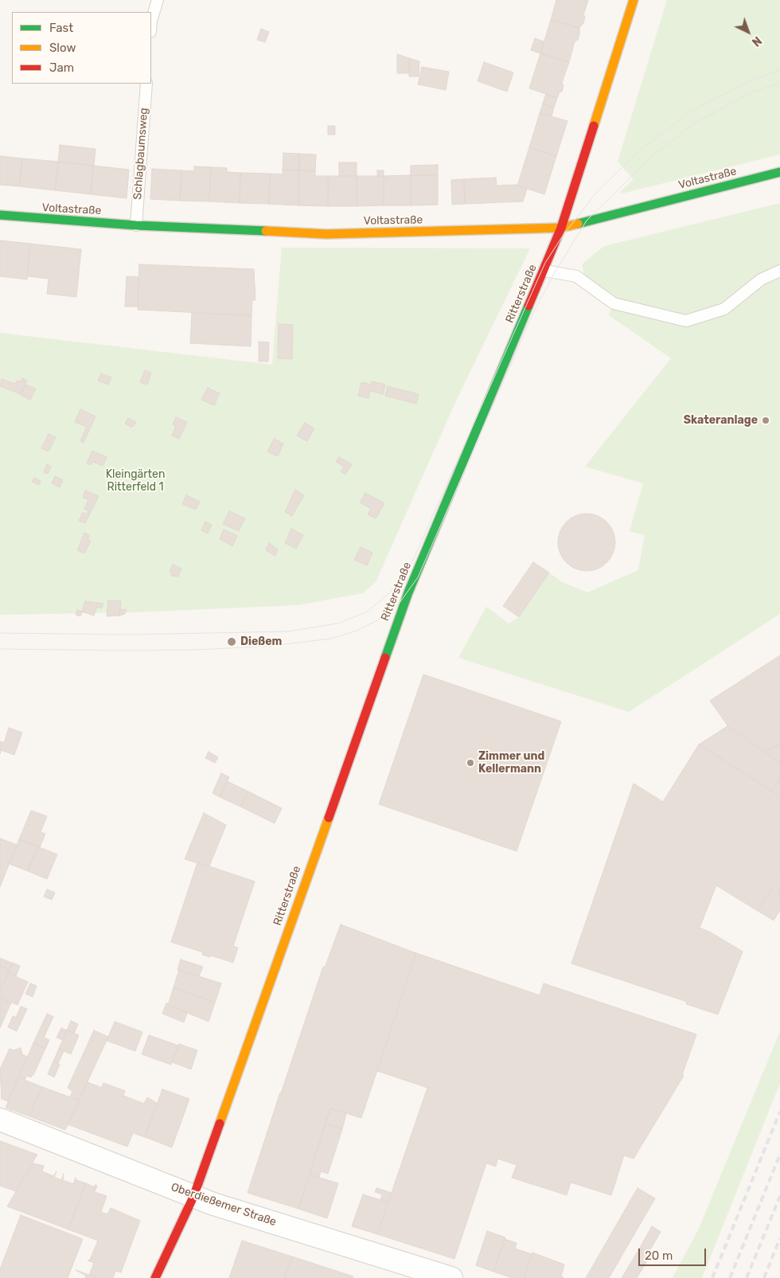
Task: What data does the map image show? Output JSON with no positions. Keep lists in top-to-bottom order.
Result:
{
  "streets": {
    "main road": ["Voltastraße", "Ritterstraße"],
    "street": ["Oberdießemer Straße"],
    "lane": ["Schlagbaumsweg"]
  },
  "crossings": [
    ["Schlagbaumsweg", "Voltastraße"],
    ["Voltastraße", "Ritterstraße"],
    ["Ritterstraße", "Oberdießemer Straße"]
  ],
  "parks": ["Kleingärten Ritterfeld 1"],
  "places": ["Skateranlage", "Dießem", "Zimmer und Kellermann"],
  "legend": ["Fast", "Slow", "Jam"],
  "scale_bar": "20 m",
  "north": "bottom right"
}
